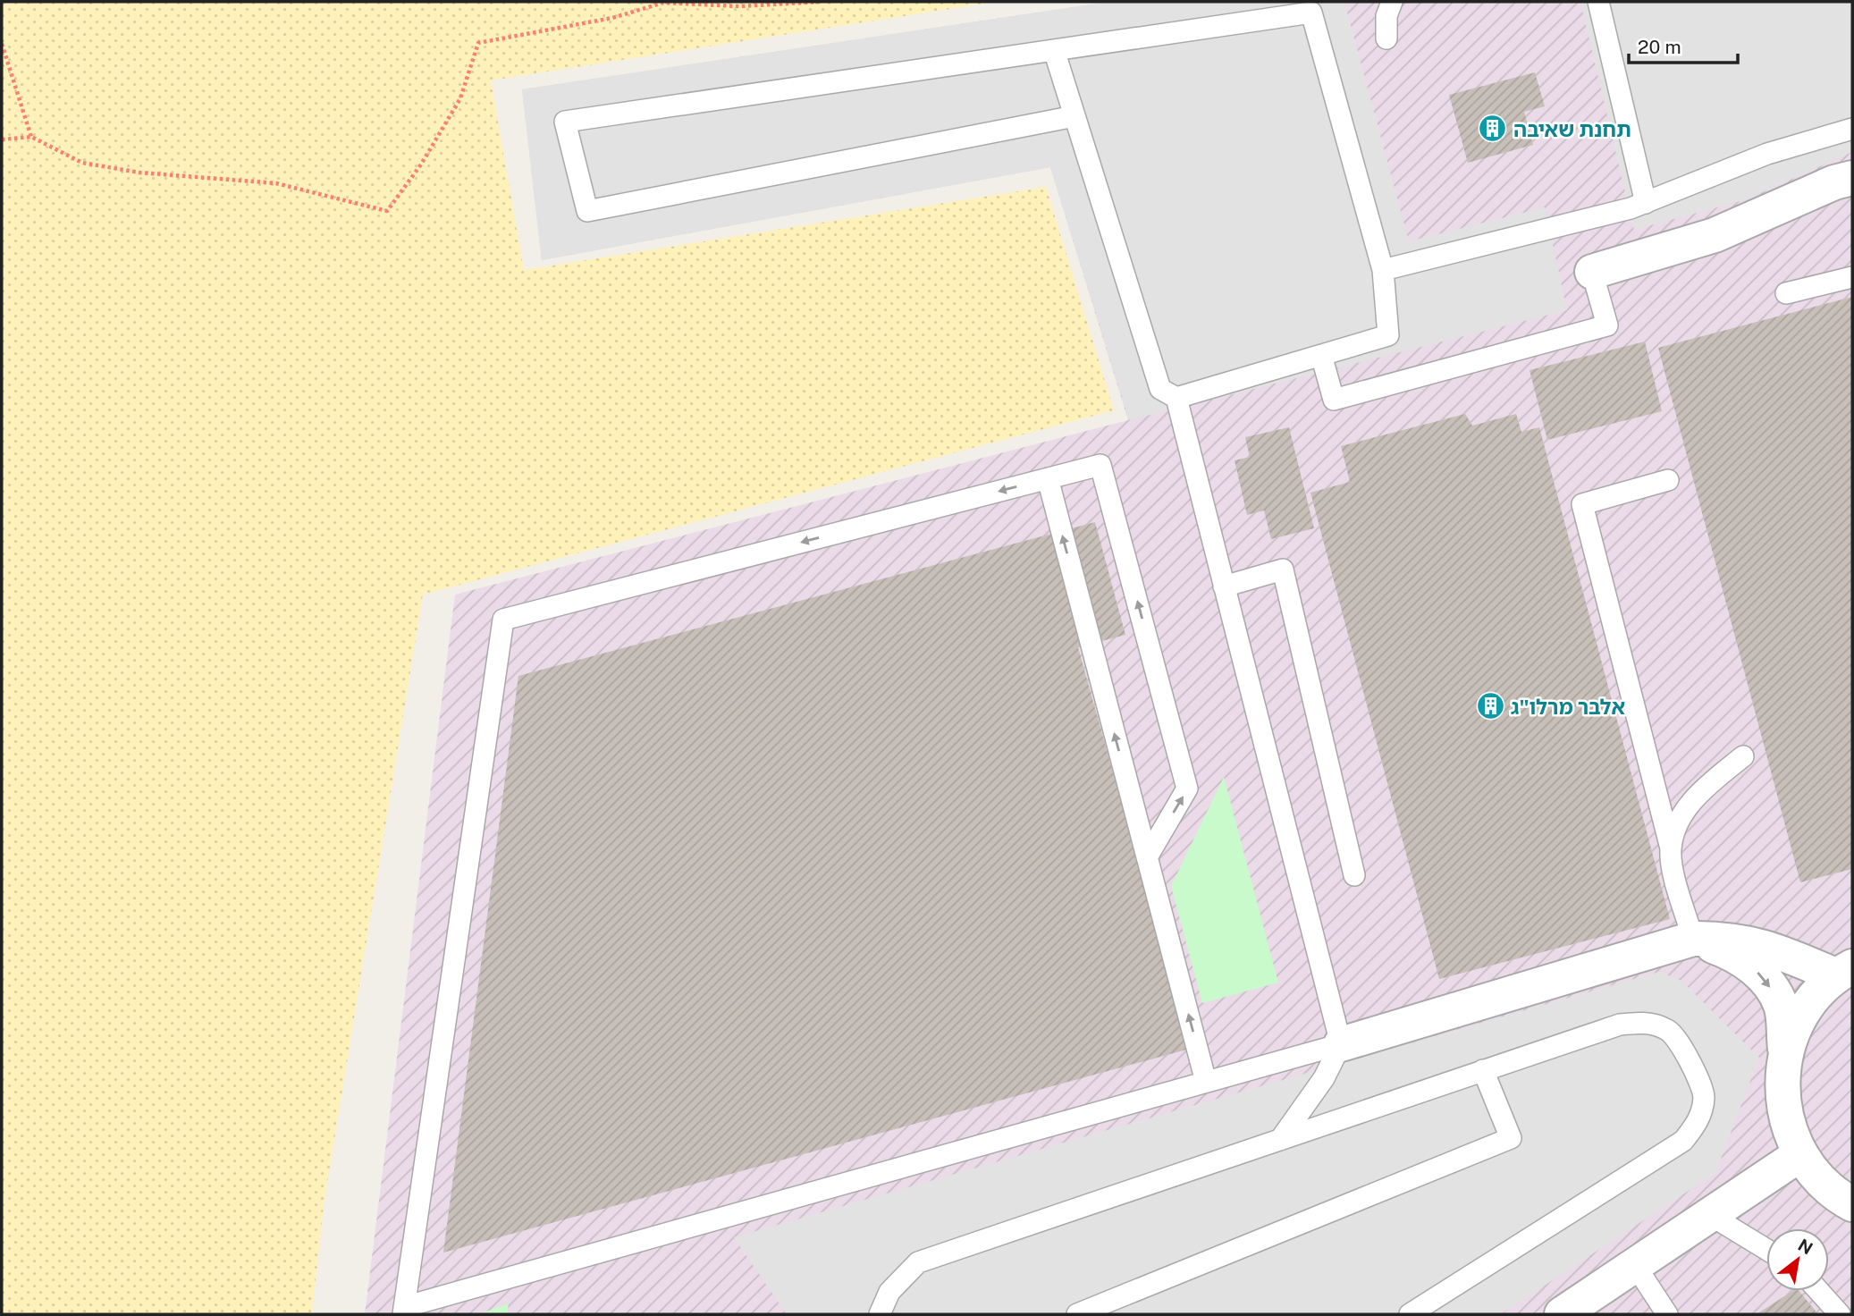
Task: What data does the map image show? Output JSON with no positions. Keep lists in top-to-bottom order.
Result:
{
  "places": {
    "building": ["תחנת שאיבה", "אלבר מרלו\"ג"]
  },
  "scale_bar": "20 m",
  "north": "top right"
}
